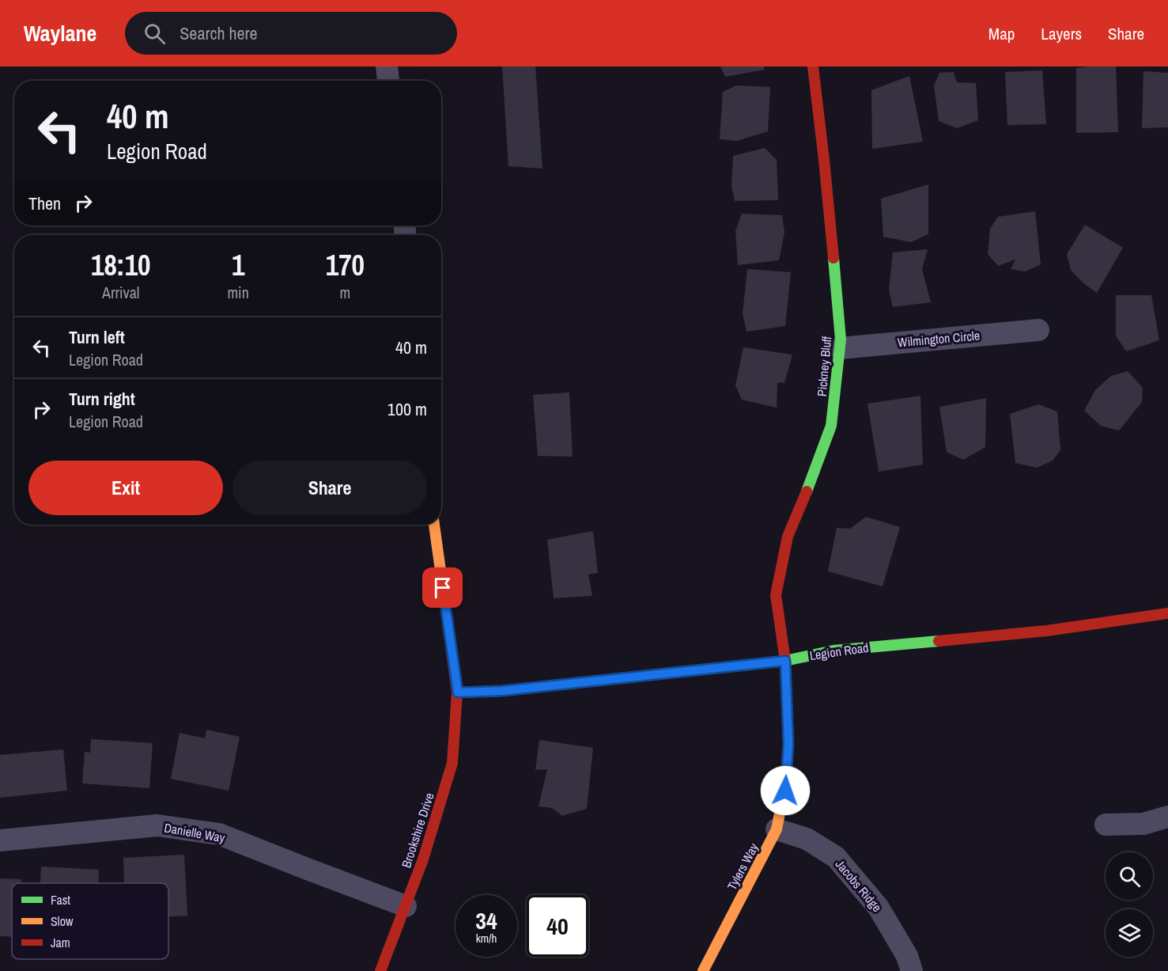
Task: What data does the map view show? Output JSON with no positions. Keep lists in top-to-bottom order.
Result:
{
  "streets": {
    "street": [
      "Wilmington Circle",
      "Pickney Bluff",
      "Legion Road",
      "Brookshire Drive",
      "Danielle Way",
      "Tylers Way",
      "Jacobs Ridge"
    ]
  },
  "crossings": [
    ["Wilmington Circle", "Pickney Bluff"],
    ["Pickney Bluff", "Legion Road"],
    ["Pickney Bluff", "Tylers Way"],
    ["Legion Road", "Brookshire Drive"],
    ["Legion Road", "Tylers Way"],
    ["Brookshire Drive", "Danielle Way"],
    ["Tylers Way", "Jacobs Ridge"]
  ],
  "legend": ["Fast", "Slow", "Jam"],
  "page": {
    "header": "Waylane",
    "search": "Search here",
    "nav": ["Map", "Layers", "Share"],
    "turn": ["40 m", "Legion Road"],
    "then": "Then",
    "eta": [
      "18:10",
      "Arrival",
      "1",
      "min",
      "170",
      "m"
    ],
    "list": [
      {
        "name": "Turn left",
        "note": "Legion Road",
        "value": "40 m"
      },
      {
        "name": "Turn right",
        "note": "Legion Road",
        "value": "100 m"
      }
    ],
    "buttons": ["Exit", "Share"],
    "speed": "34 km/h",
    "limit": "40"
  }
}
